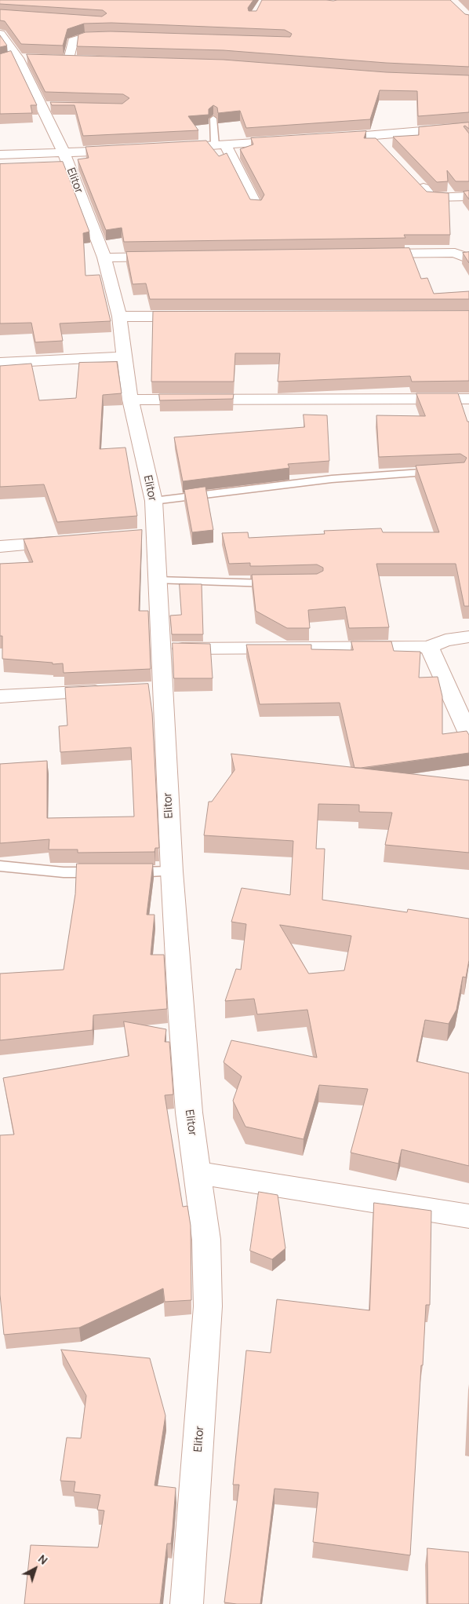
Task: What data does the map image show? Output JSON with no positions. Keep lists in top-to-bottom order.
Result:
{
  "streets": {
    "street": ["Elitor"]
  },
  "north": "top right"
}
